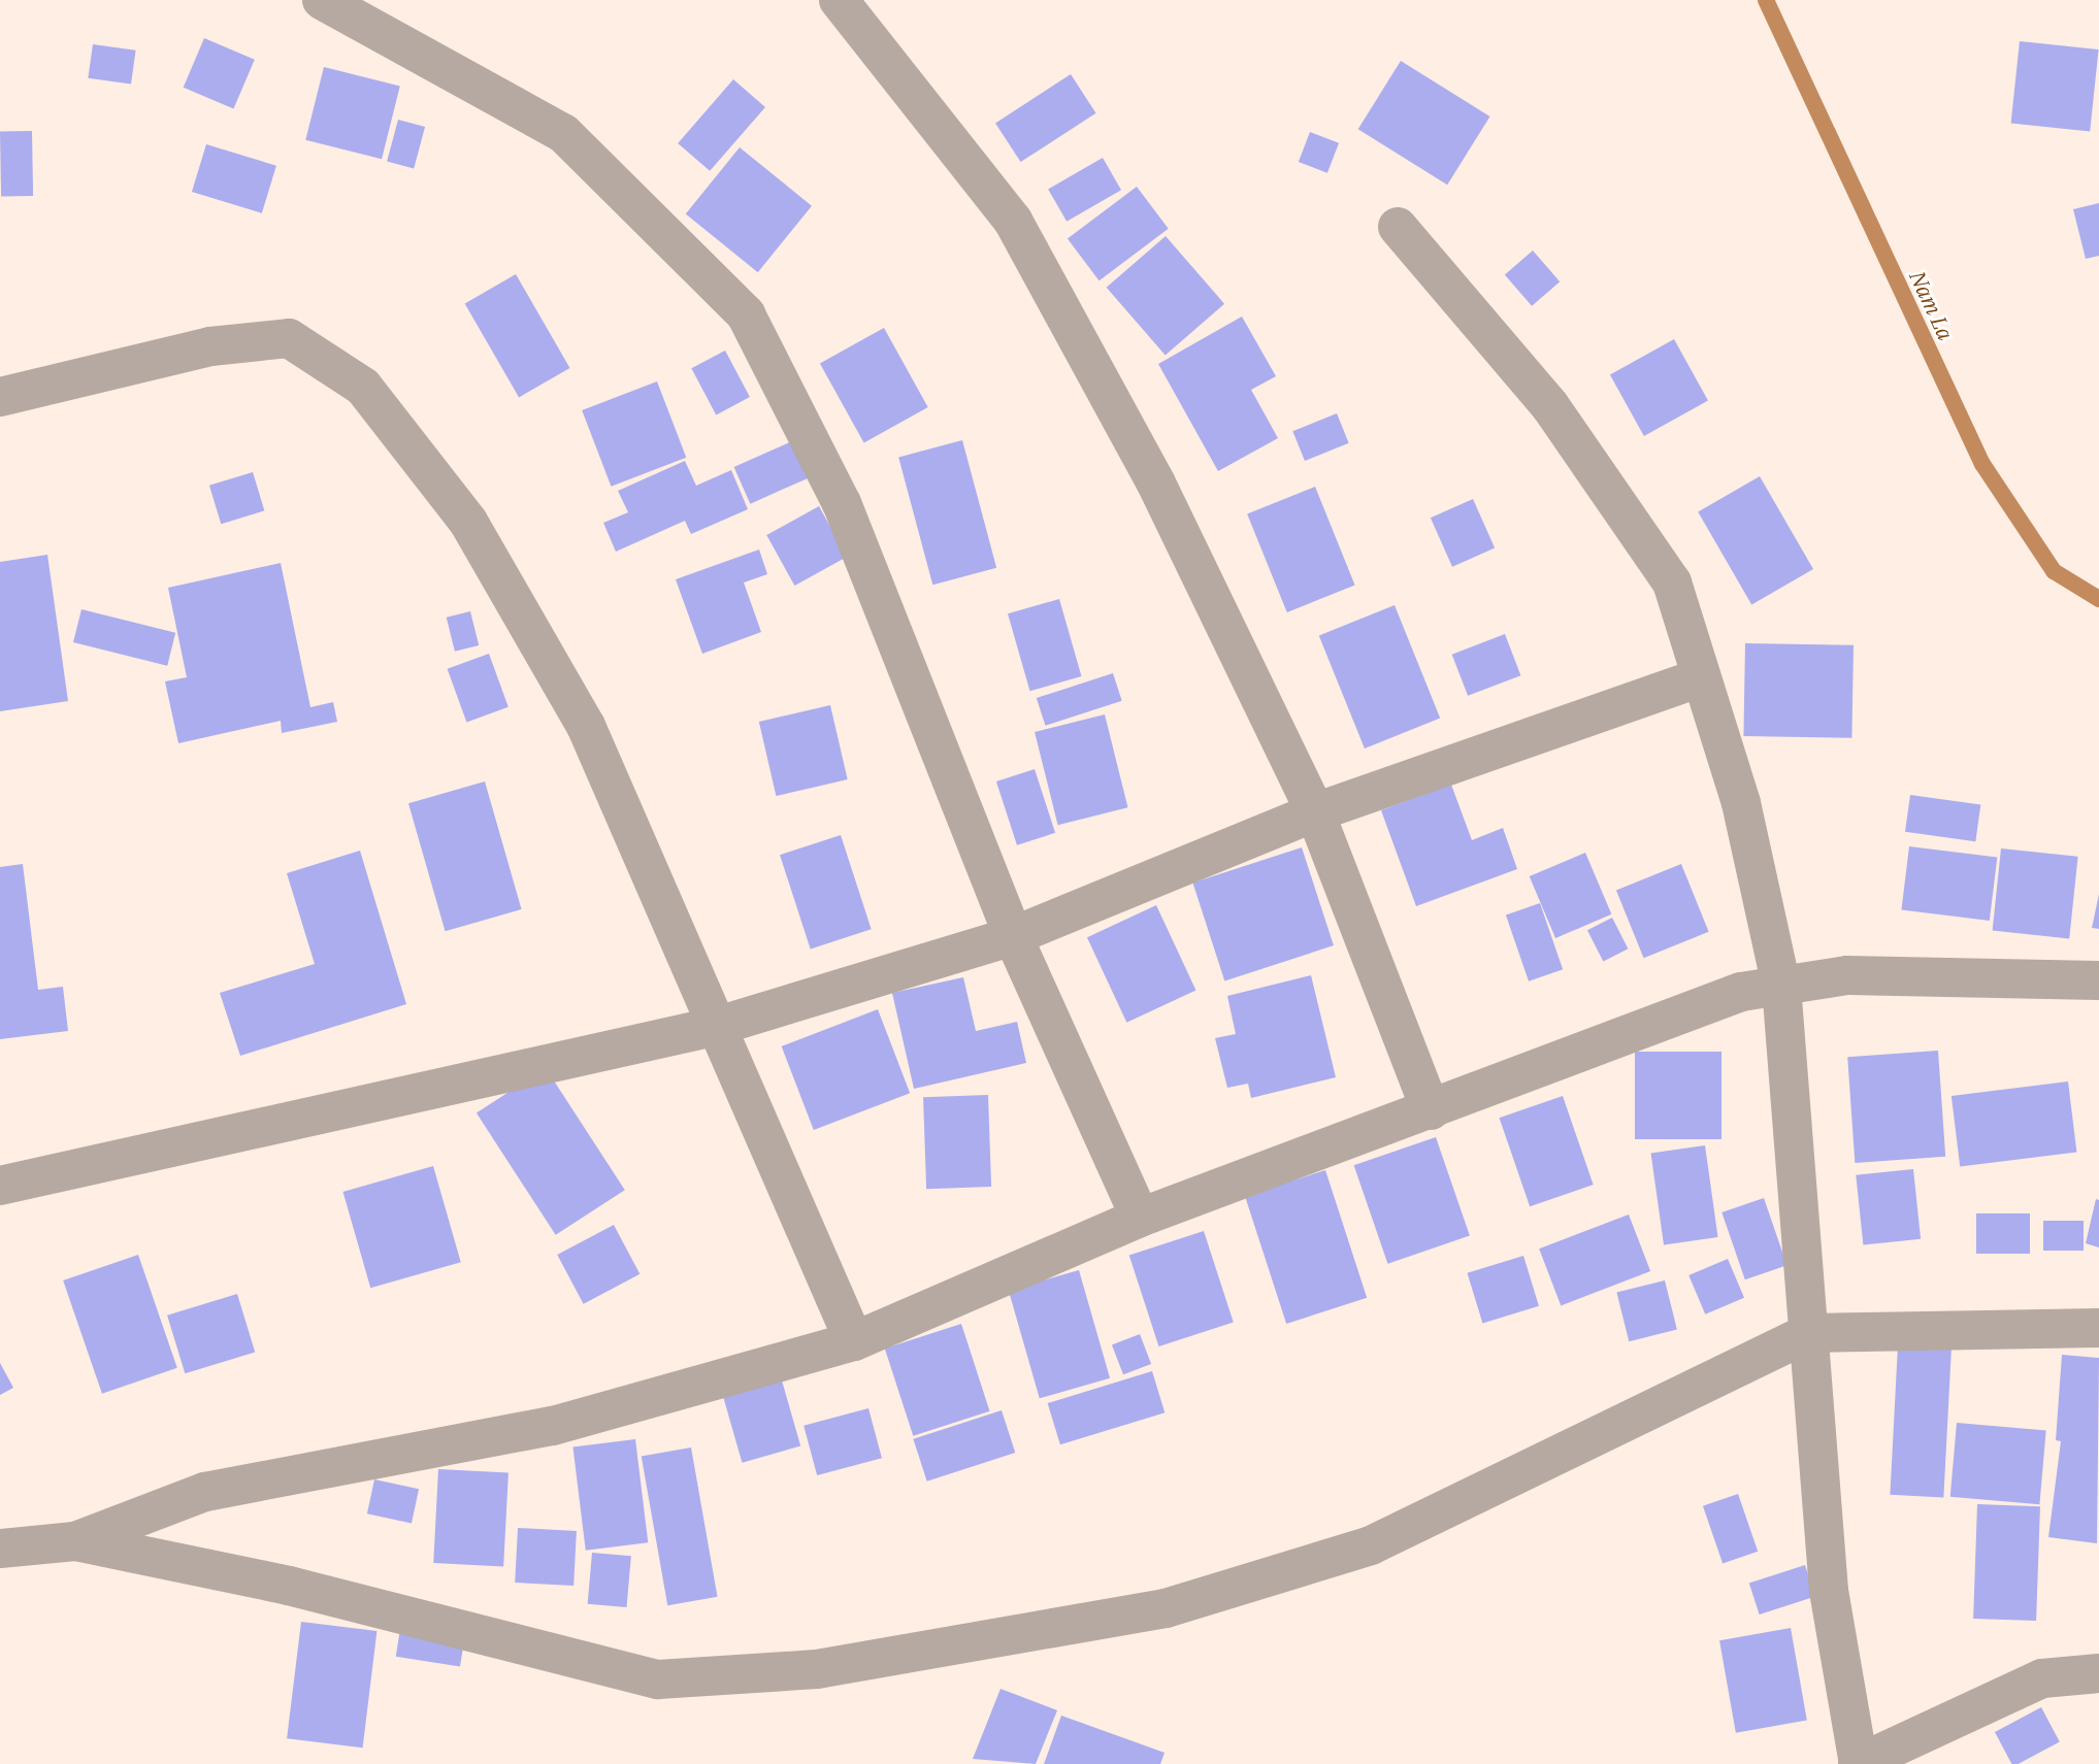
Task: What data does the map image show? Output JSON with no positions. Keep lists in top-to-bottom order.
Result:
{
  "water": ["Nam La"]
}
